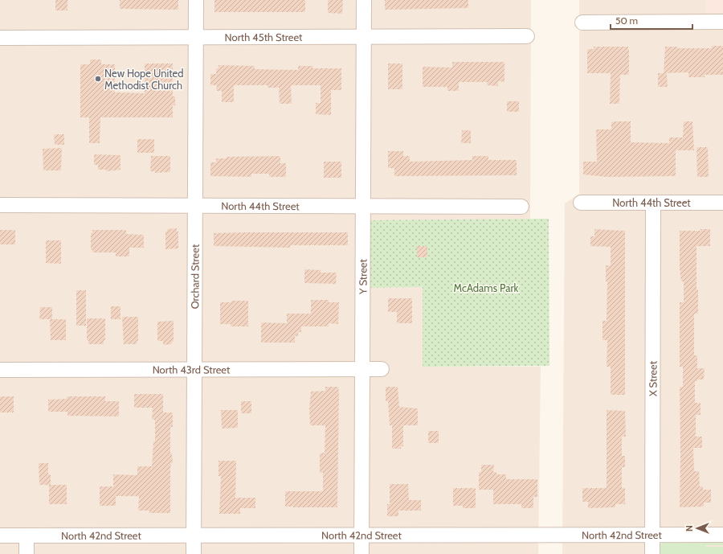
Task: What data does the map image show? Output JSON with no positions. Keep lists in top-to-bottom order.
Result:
{
  "streets": {
    "street": [
      "North 45th Street",
      "North 44th Street",
      "Orchard Street",
      "Y Street",
      "North 43rd Street",
      "X Street",
      "North 42nd Street"
    ]
  },
  "crossings": [
    ["North 45th Street", "Orchard Street"],
    ["North 45th Street", "Y Street"],
    ["North 44th Street", "Orchard Street"],
    ["North 44th Street", "Y Street"],
    ["North 44th Street", "X Street"],
    ["Orchard Street", "North 43rd Street"],
    ["Orchard Street", "North 42nd Street"],
    ["Y Street", "North 43rd Street"],
    ["Y Street", "North 42nd Street"],
    ["X Street", "North 42nd Street"]
  ],
  "parks": ["McAdams Park"],
  "places": ["New Hope United Methodist Church"],
  "scale_bar": "50 m",
  "north": "left"
}
